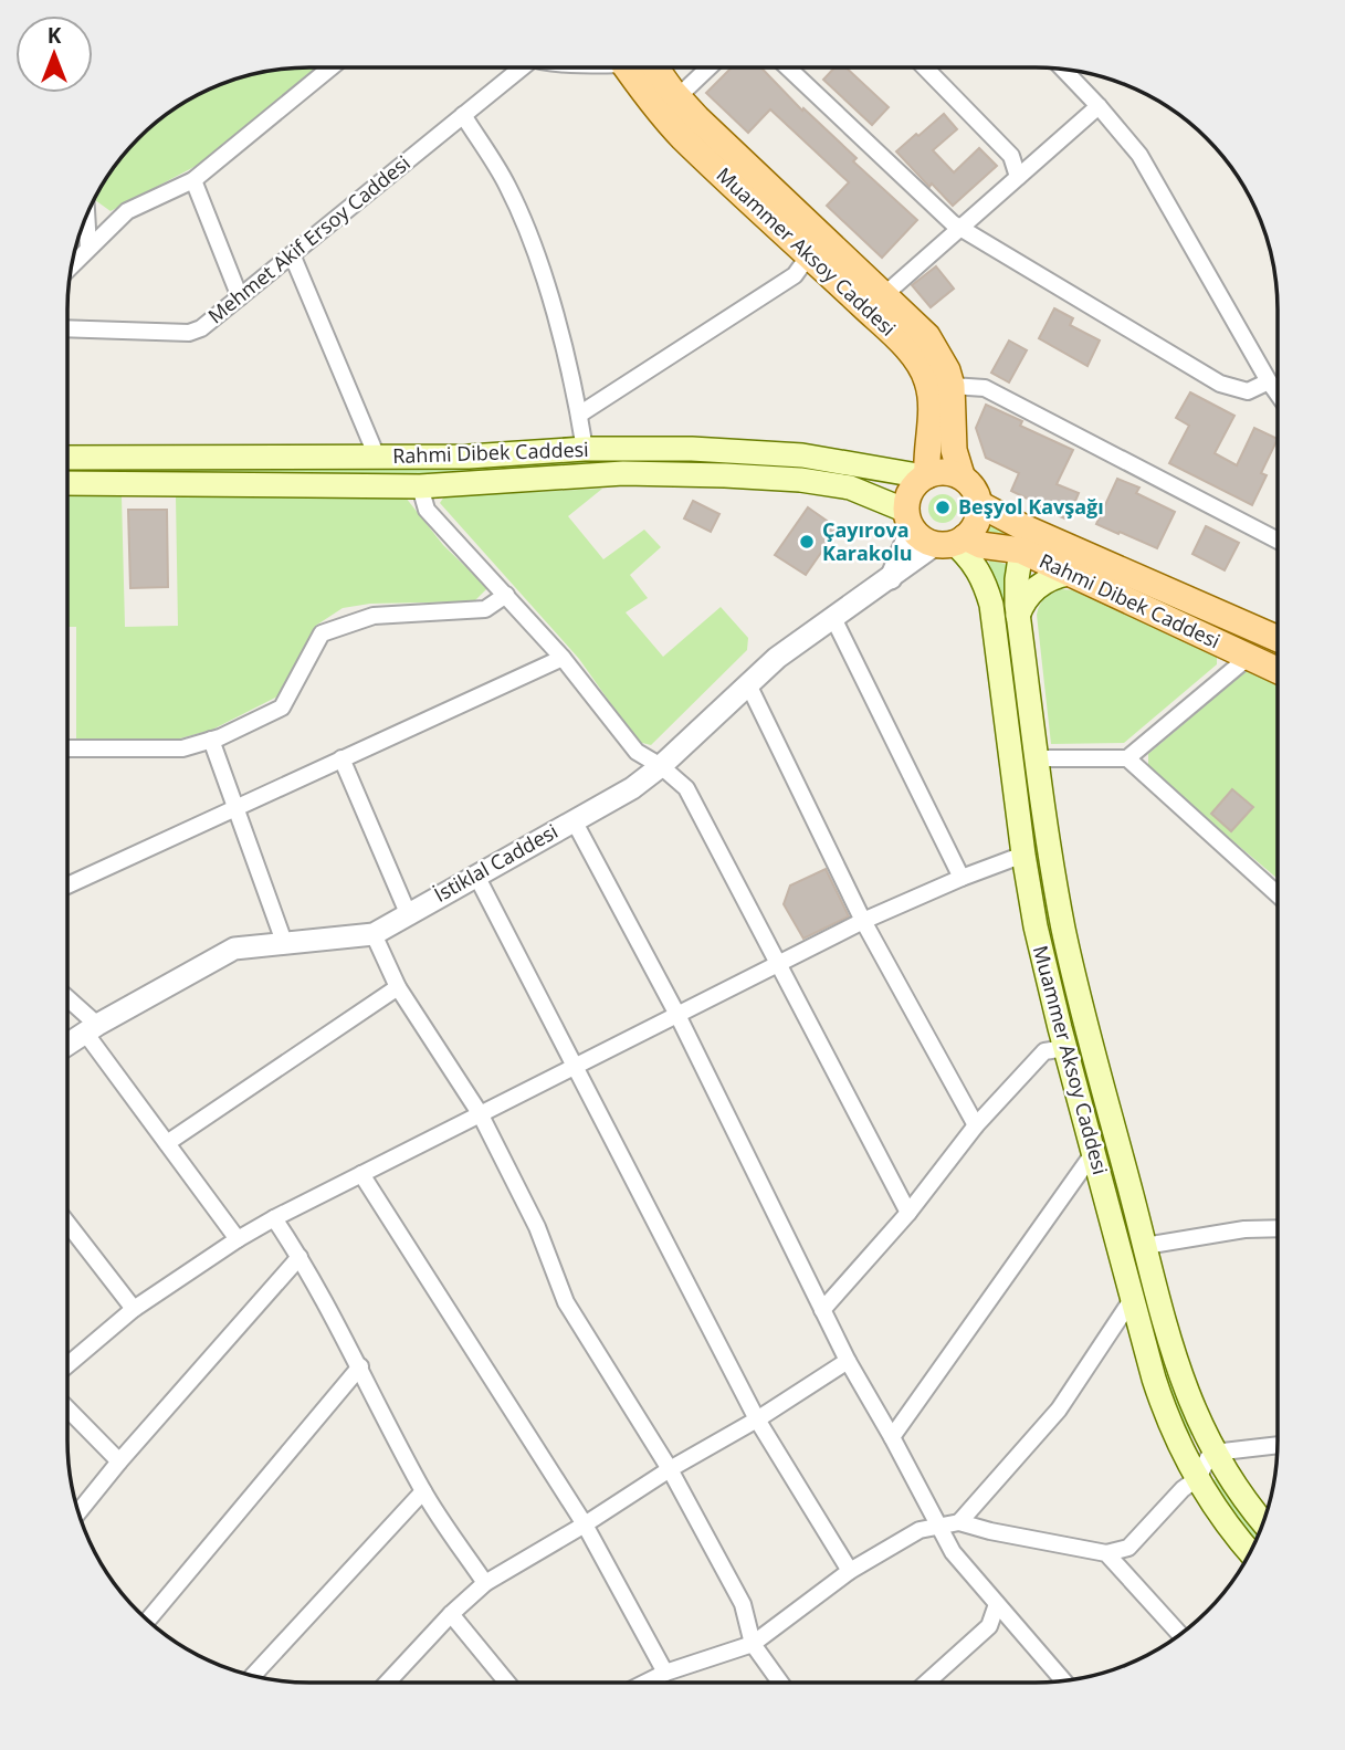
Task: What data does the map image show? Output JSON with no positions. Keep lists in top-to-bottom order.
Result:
{
  "streets": {
    "main road": ["Muammer Aksoy Caddesi", "Rahmi Dibek Caddesi"],
    "street": ["Mehmet Akif Ersoy Caddesi", "İstiklal Caddesi"]
  },
  "crossings": [
    ["Muammer Aksoy Caddesi", "Rahmi Dibek Caddesi"],
    ["Muammer Aksoy Caddesi", "İstiklal Caddesi"],
    ["Rahmi Dibek Caddesi", "İstiklal Caddesi"]
  ],
  "places": ["Beşyol Kavşağı", "Çayırova Karakolu"],
  "north": "top"
}
